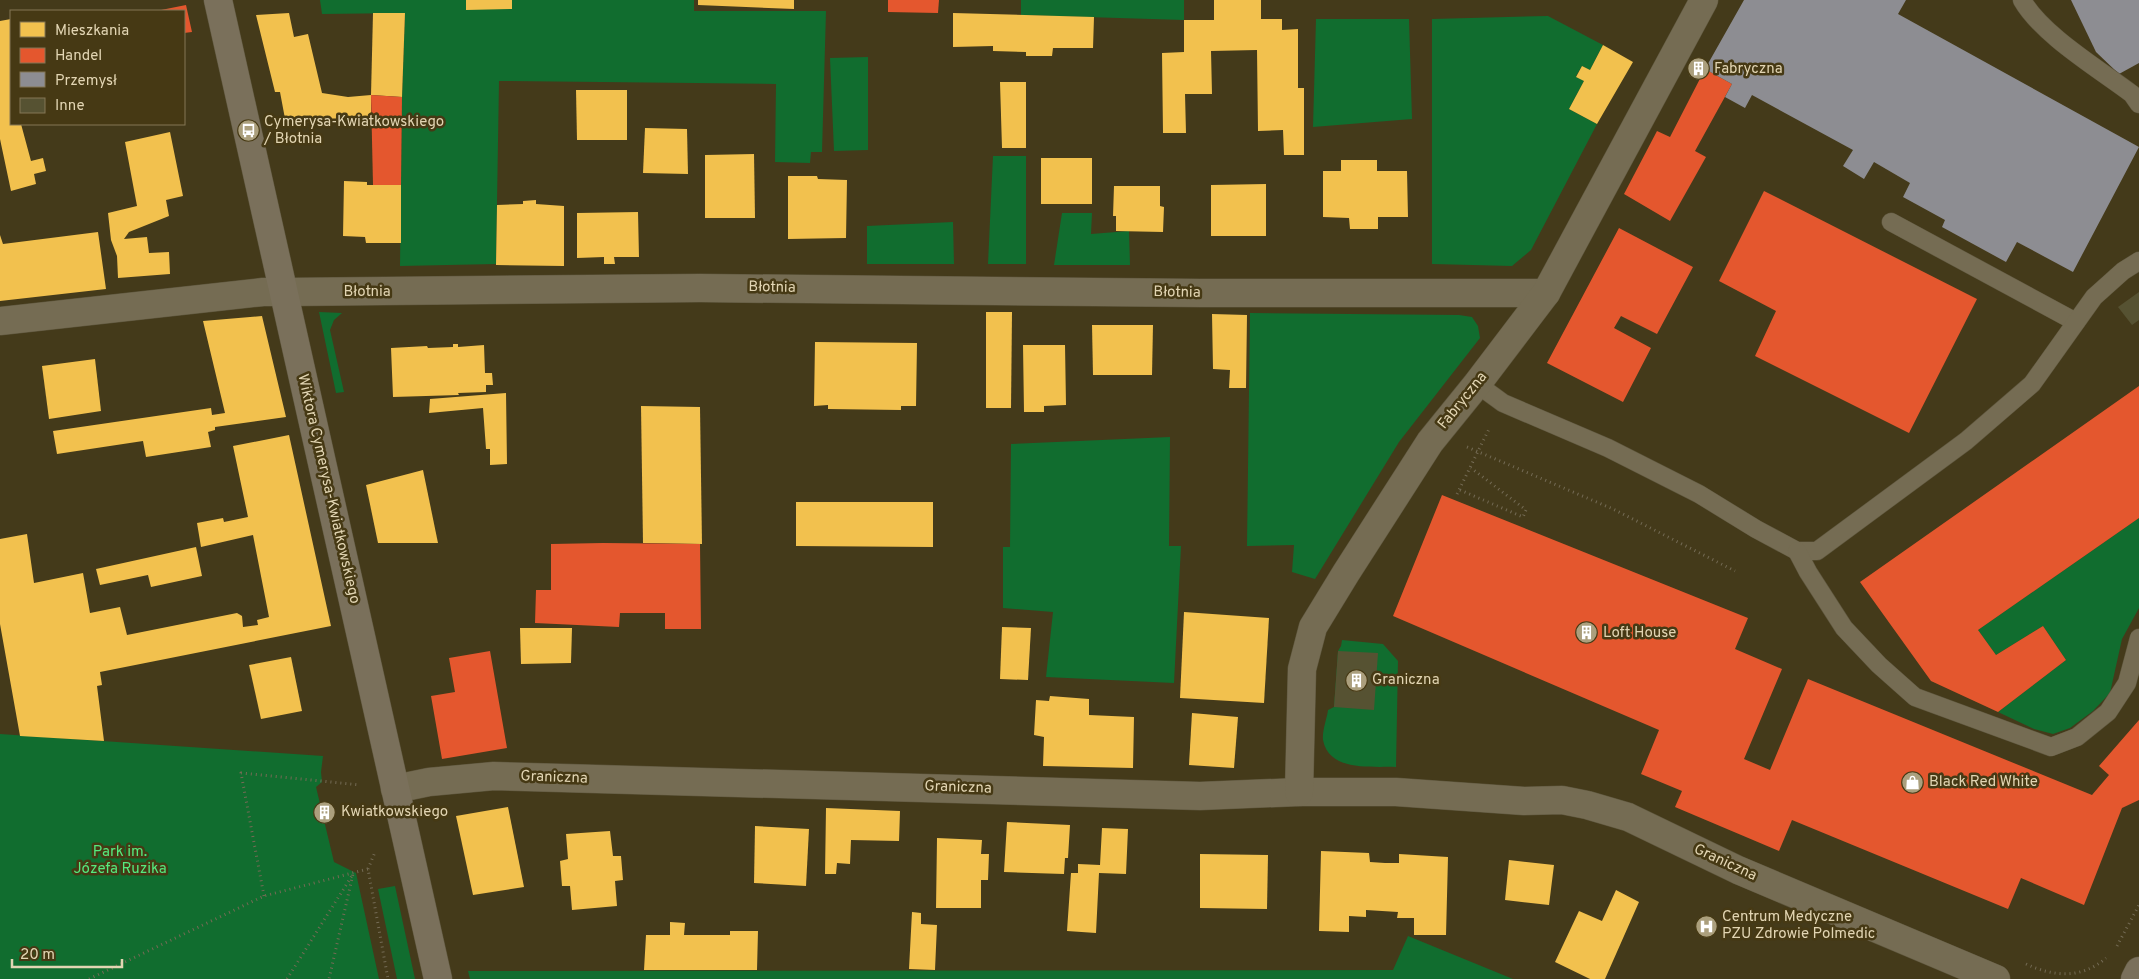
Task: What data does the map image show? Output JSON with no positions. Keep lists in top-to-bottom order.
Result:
{
  "streets": {
    "street": [
      "Błotnia",
      "Fabryczna",
      "Wiktora Cymerysa-Kwiatkowskiego",
      "Graniczna"
    ]
  },
  "crossings": [
    ["Błotnia", "Fabryczna"],
    ["Błotnia", "Wiktora Cymerysa-Kwiatkowskiego"],
    ["Fabryczna", "Graniczna"],
    ["Wiktora Cymerysa-Kwiatkowskiego", "Graniczna"]
  ],
  "parks": ["Park im. Józefa Ruzika"],
  "places": {
    "building": [
      "Fabryczna",
      "Loft House",
      "Graniczna",
      "Kwiatkowskiego"
    ],
    "bus stop": ["Cymerysa-Kwiatkowskiego / Błotnia"],
    "shop": ["Black Red White"],
    "hospital": ["Centrum Medyczne PZU Zdrowie Polmedic"]
  },
  "legend": [
    "Mieszkania",
    "Handel",
    "Przemysł",
    "Inne"
  ],
  "scale_bar": "20 m"
}
